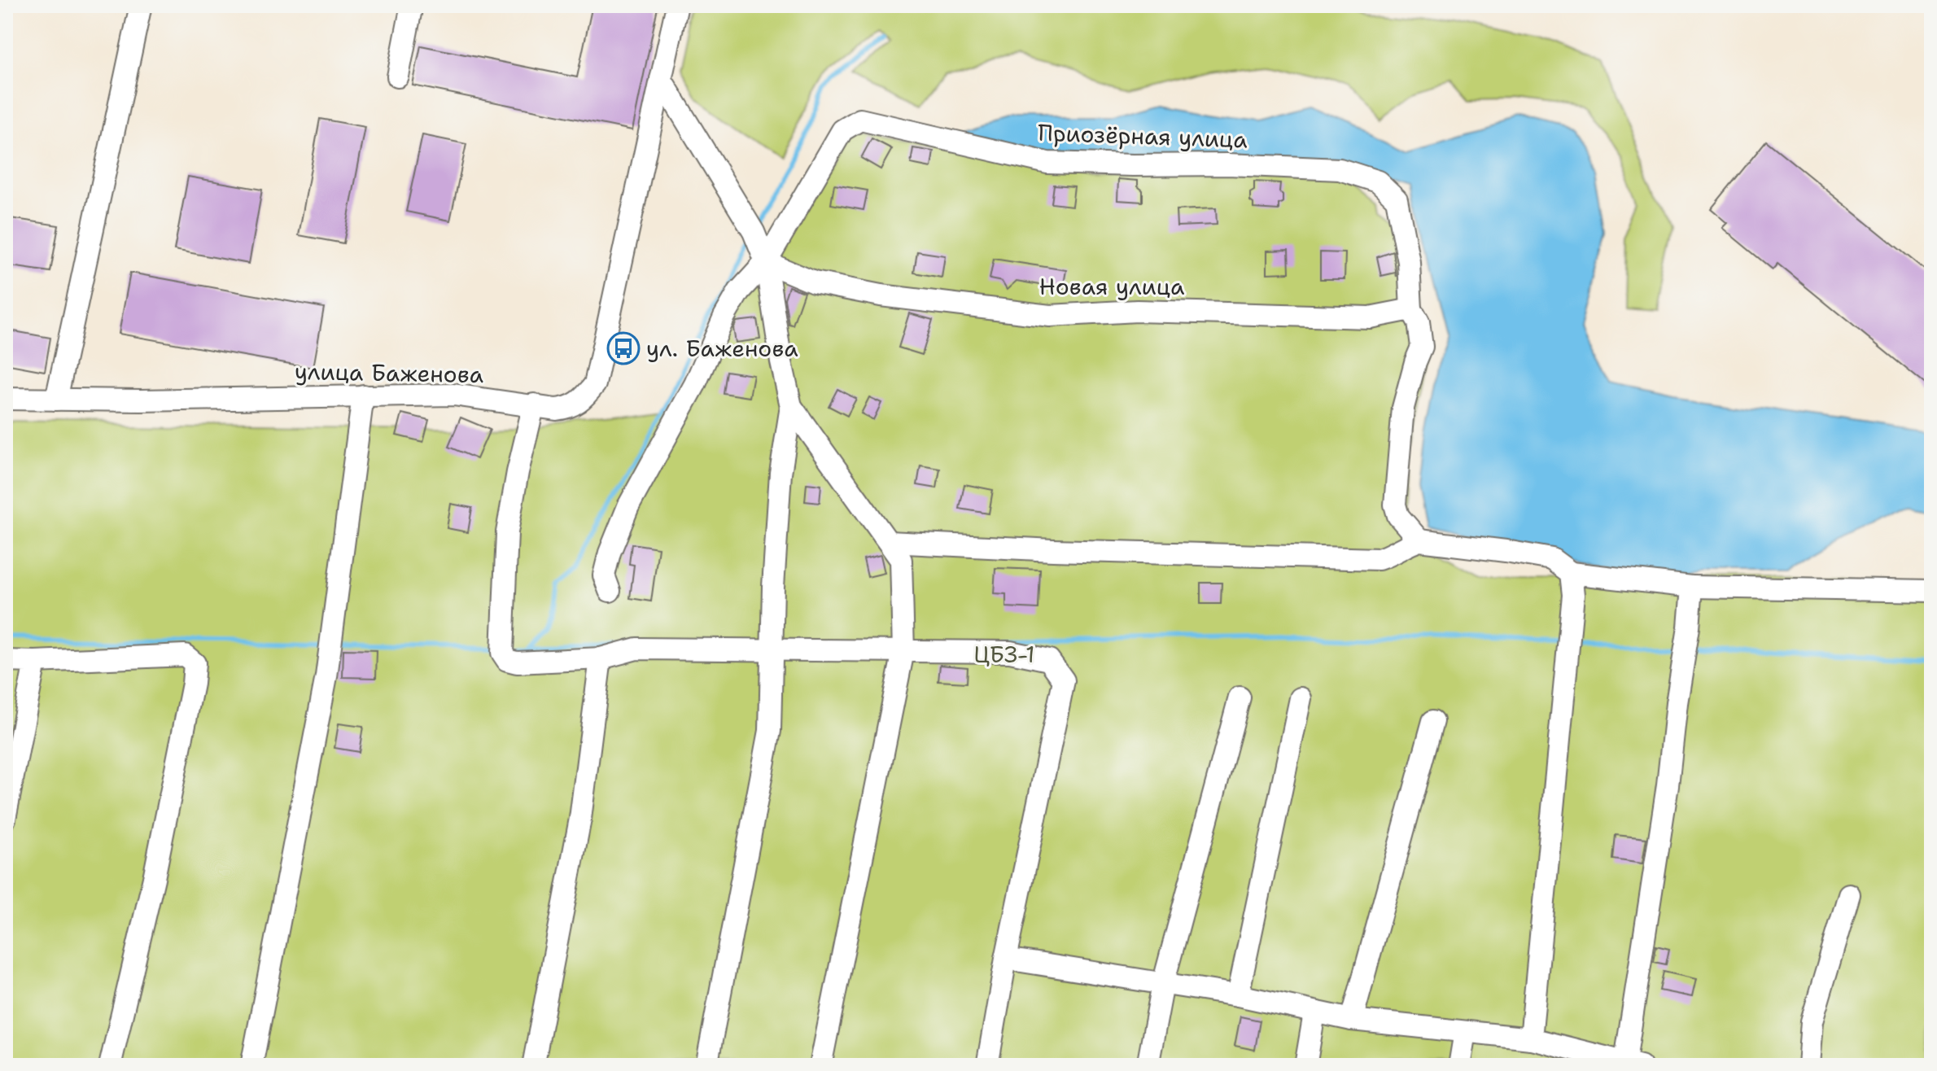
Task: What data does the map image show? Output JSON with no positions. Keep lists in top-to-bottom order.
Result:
{
  "streets": {
    "street": ["Приозёрная улица", "Новая улица", "улица Баженова"]
  },
  "crossings": [
    ["Приозёрная улица", "Новая улица"]
  ],
  "parks": ["ЦБЗ-1"],
  "places": {
    "bus stop": ["ул. Баженова"]
  }
}
